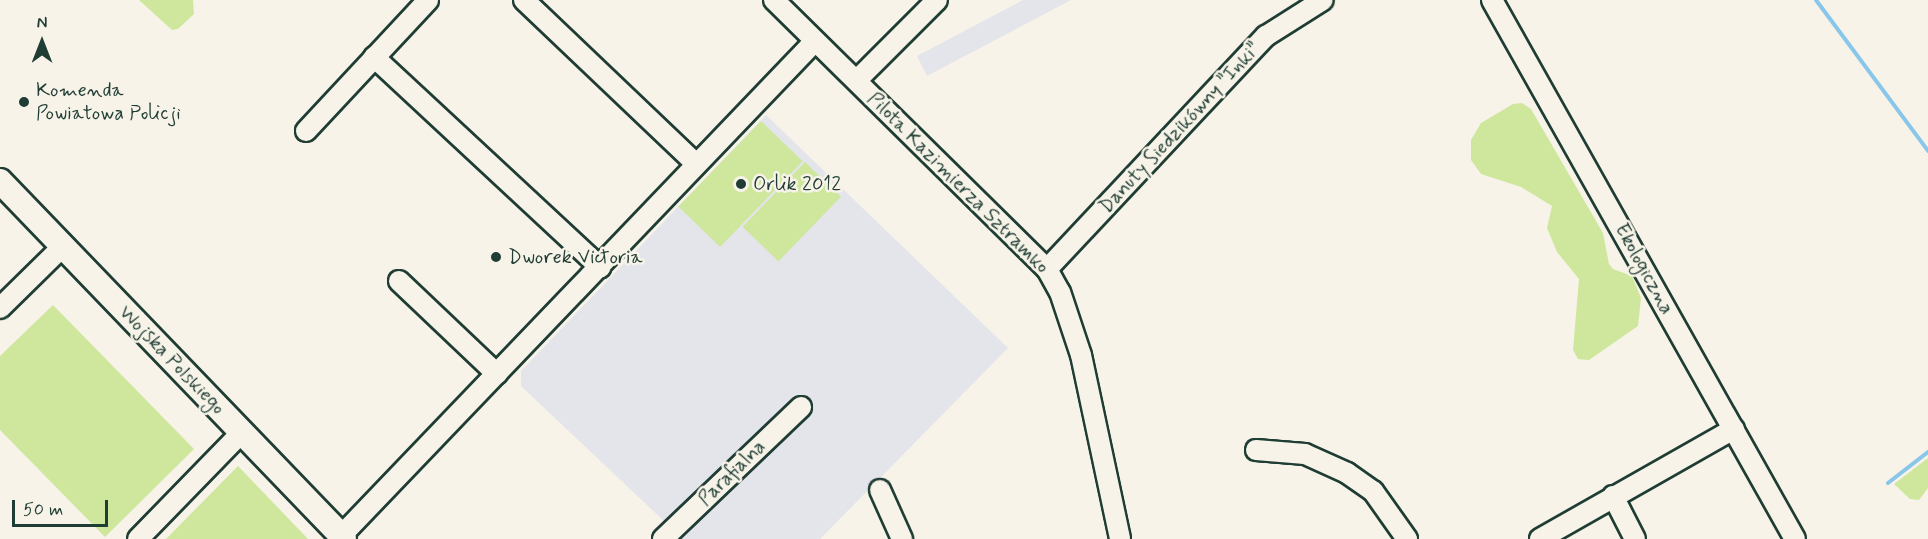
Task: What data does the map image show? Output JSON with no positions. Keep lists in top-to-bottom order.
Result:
{
  "streets": {
    "main road": ["Wojska Polskiego"],
    "street": [
      "Danuty Siedzikówny ”Inki”",
      "Pilota Kazimierza Sztramko",
      "Ekologiczna",
      "Parafialna"
    ]
  },
  "crossings": [
    ["Danuty Siedzikówny ”Inki”", "Pilota Kazimierza Sztramko"]
  ],
  "places": ["Komenda Powiatowa Policji", "Orlik 2012", "Dworek Victoria"],
  "scale_bar": "50 m",
  "north": "top"
}
